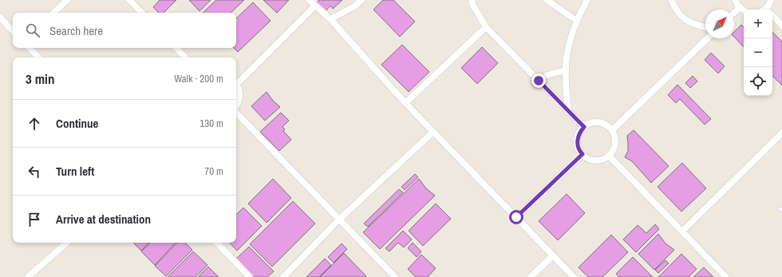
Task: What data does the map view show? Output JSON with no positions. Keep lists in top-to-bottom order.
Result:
{
  "north": "top right",
  "page": {
    "map_buttons": ["+", "−"],
    "search": "Search here",
    "heading": ["3 min", "Walk · 200 m"],
    "list": [
      ["Continue", "130 m"],
      ["Turn left", "70 m"],
      "Arrive at destination"
    ]
  }
}
